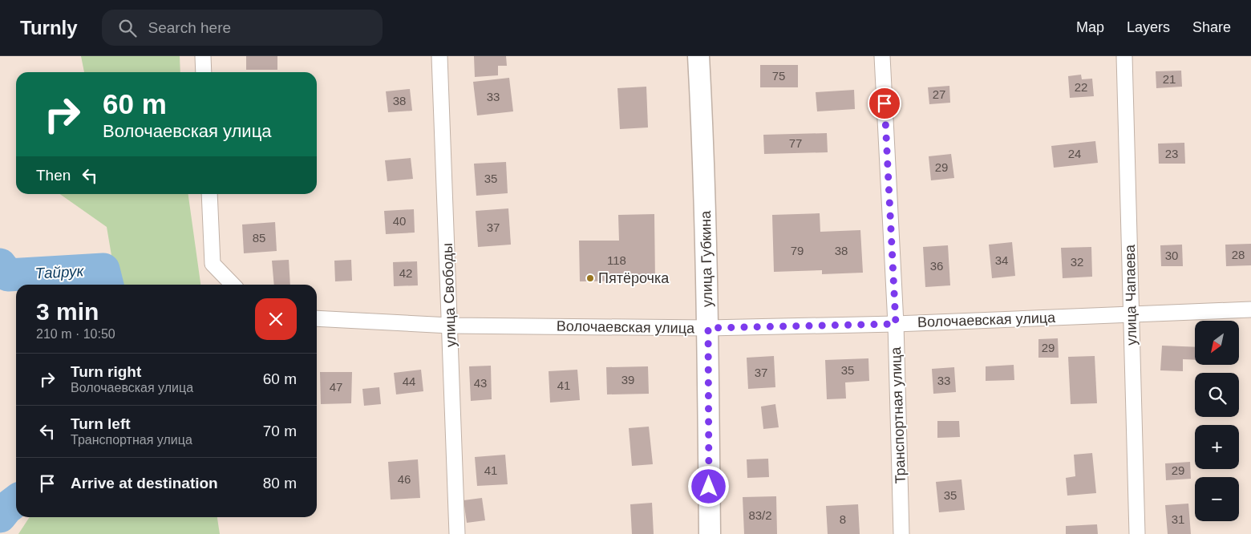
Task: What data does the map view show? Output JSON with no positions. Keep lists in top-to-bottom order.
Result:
{
  "streets": {
    "main road": ["улица Губкина"],
    "street": [
      "улица Свободы",
      "улица Чапаева",
      "Волочаевская улица",
      "Транспортная улица"
    ]
  },
  "crossings": [
    ["улица Губкина", "Волочаевская улица"],
    ["улица Свободы", "Волочаевская улица"],
    ["улица Чапаева", "Волочаевская улица"],
    ["Волочаевская улица", "Транспортная улица"]
  ],
  "water": ["Тайрук"],
  "places": ["Пятёрочка"],
  "house_numbers": [
    "75",
    "21",
    "22",
    "27",
    "33",
    "38",
    "77",
    "24",
    "23",
    "29",
    "35",
    "40",
    "37",
    "85",
    "79",
    "38",
    "28",
    "30",
    "118",
    "34",
    "32",
    "36",
    "42",
    "29",
    "35",
    "37",
    "39",
    "33",
    "44",
    "43",
    "41",
    "47",
    "41",
    "29",
    "46",
    "35",
    "83/2",
    "8",
    "31"
  ],
  "north": "bottom left",
  "page": {
    "header": "Turnly",
    "search": "Search here",
    "nav": ["Map", "Layers", "Share"],
    "turn": ["60 m", "Волочаевская улица"],
    "then": "Then",
    "heading": ["3 min", "210 m · 10:50"],
    "map_buttons": ["+", "−"],
    "list": [
      {
        "name": "Turn right",
        "note": "Волочаевская улица",
        "value": "60 m"
      },
      {
        "name": "Turn left",
        "note": "Транспортная улица",
        "value": "70 m"
      },
      {
        "name": "Arrive at destination",
        "value": "80 m"
      }
    ]
  }
}
